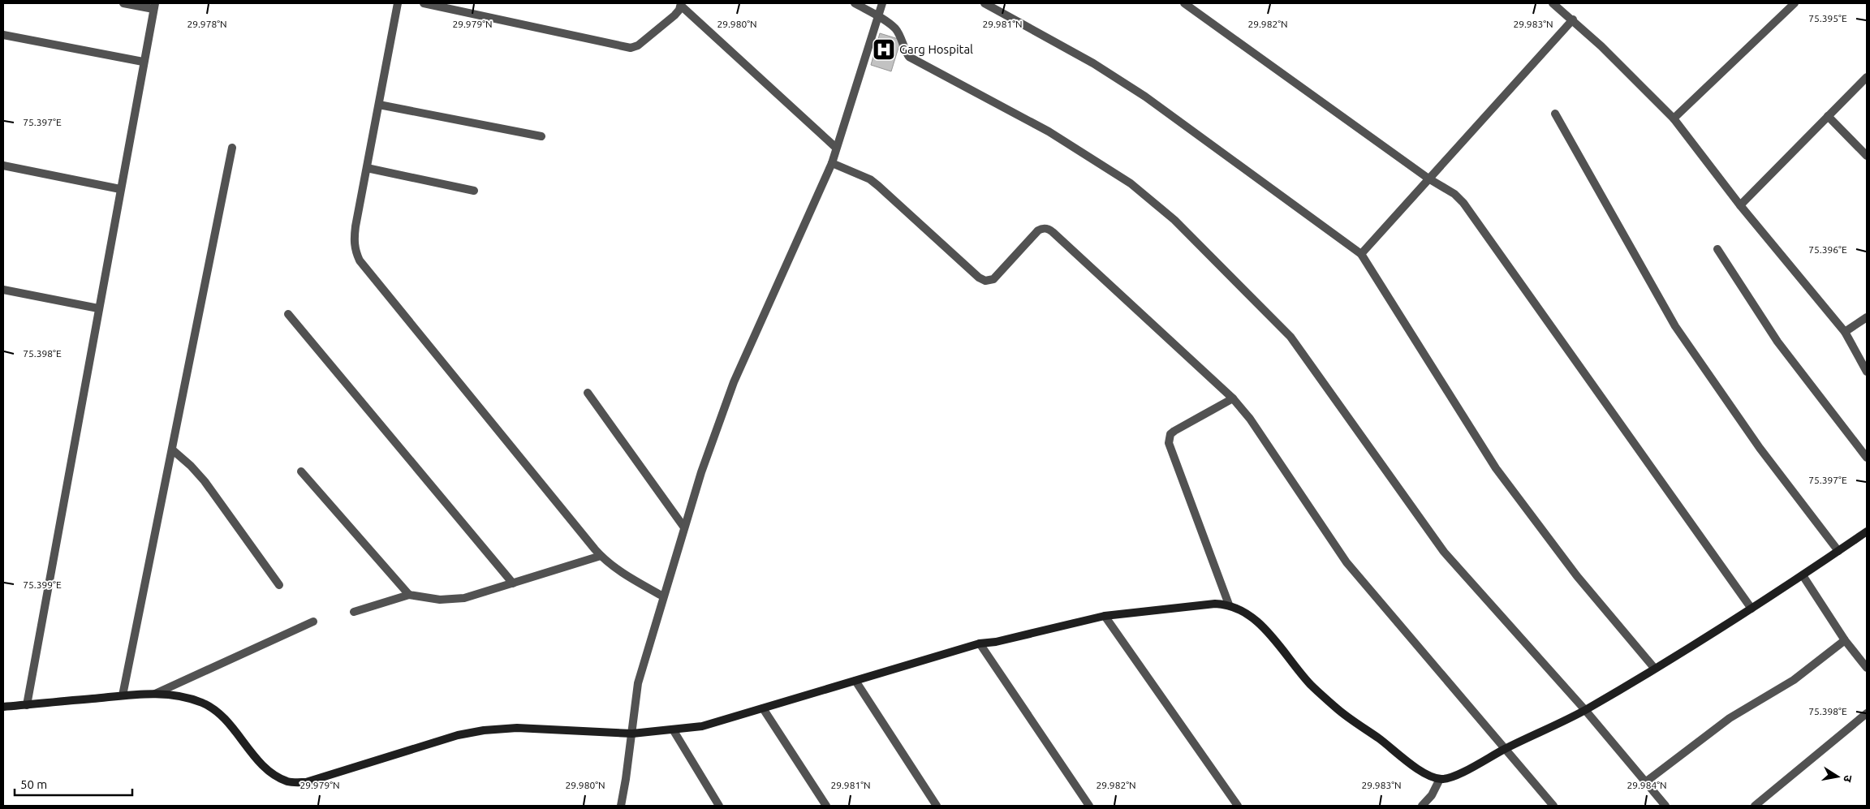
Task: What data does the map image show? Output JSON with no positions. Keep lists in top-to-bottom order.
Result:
{
  "places": {
    "hospital": ["Garg Hospital"]
  },
  "scale_bar": "50 m",
  "north": "right",
  "coordinates": [
    "75.395°E",
    "29.978°N",
    "29.979°N",
    "29.980°N",
    "29.981°N",
    "29.982°N",
    "29.983°N",
    "75.397°E",
    "75.396°E",
    "75.398°E",
    "75.399°E",
    "29.984°N"
  ]
}
